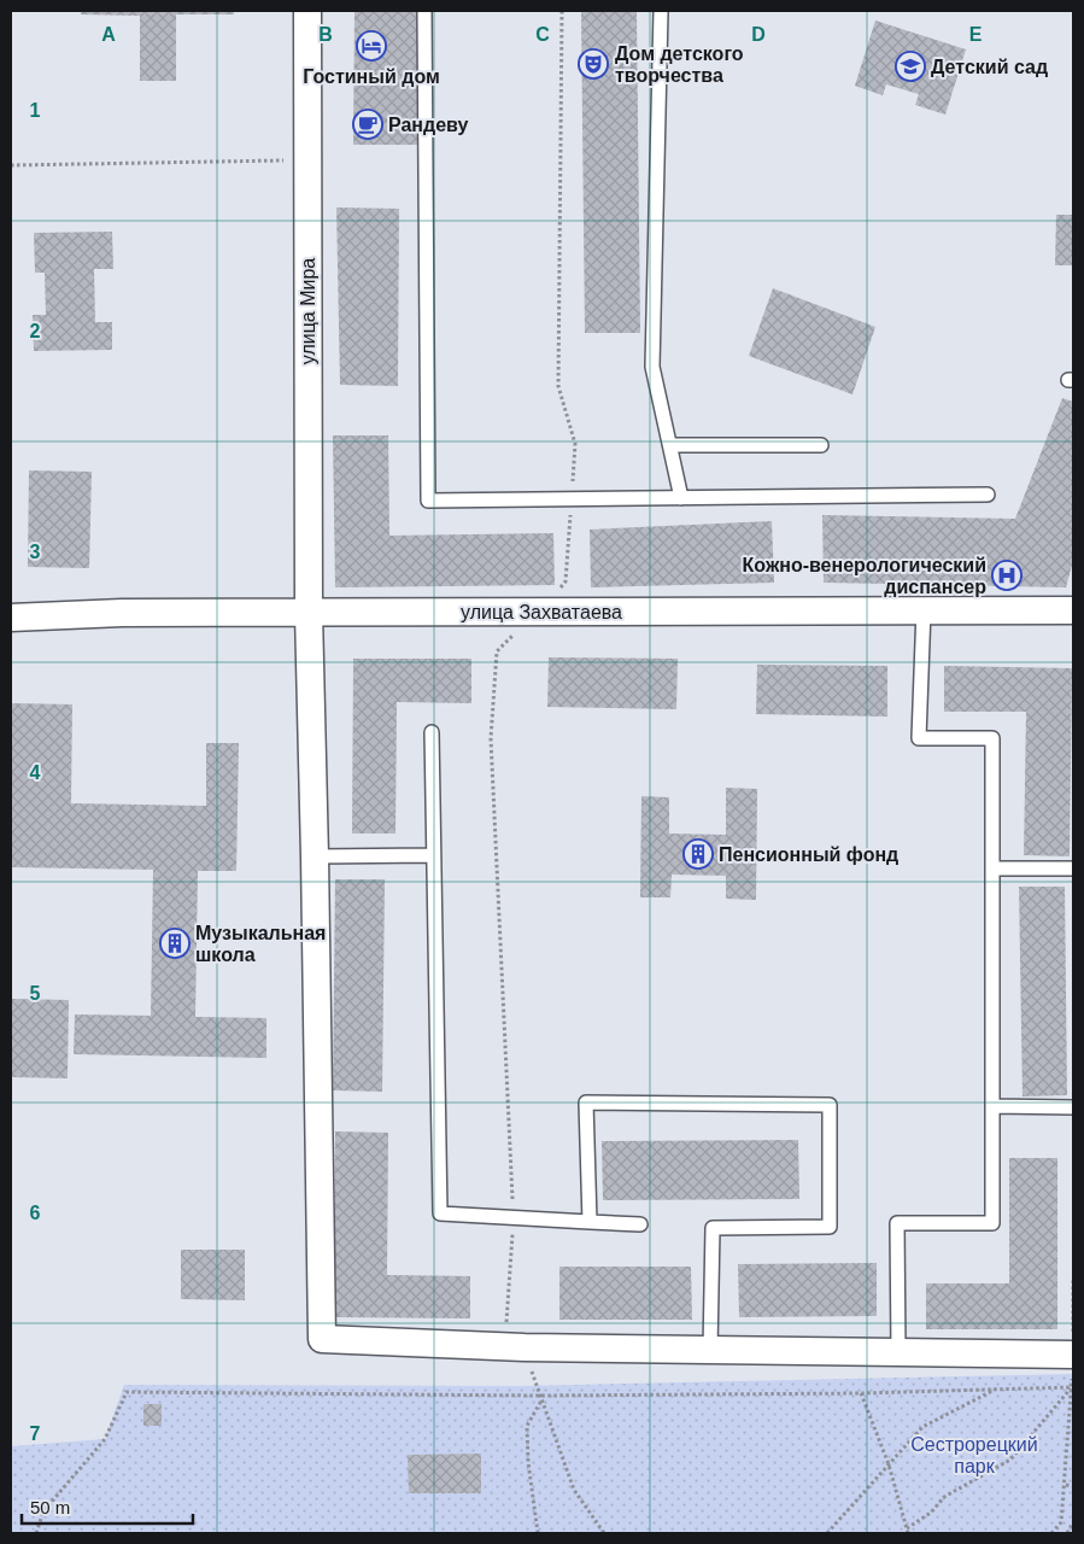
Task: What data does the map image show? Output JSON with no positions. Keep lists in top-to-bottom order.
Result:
{
  "streets": {
    "street": ["улица Мира", "улица Захватаева"]
  },
  "crossings": [
    ["улица Мира", "улица Захватаева"]
  ],
  "parks": ["Сестрорецкий парк"],
  "places": {
    "hotel": ["Гостиный дом"],
    "theatre": ["Дом детского творчества"],
    "school or university": ["Детский сад"],
    "cafe": ["Рандеву"],
    "hospital": ["Кожно-венерологический диспансер"],
    "building": ["Пенсионный фонд", "Музыкальная школа"]
  },
  "scale_bar": "50 m",
  "grid": {
    "columns": [
      "A",
      "B",
      "C",
      "D",
      "E"
    ],
    "rows": [
      "1",
      "2",
      "3",
      "4",
      "5",
      "6",
      "7"
    ]
  }
}
